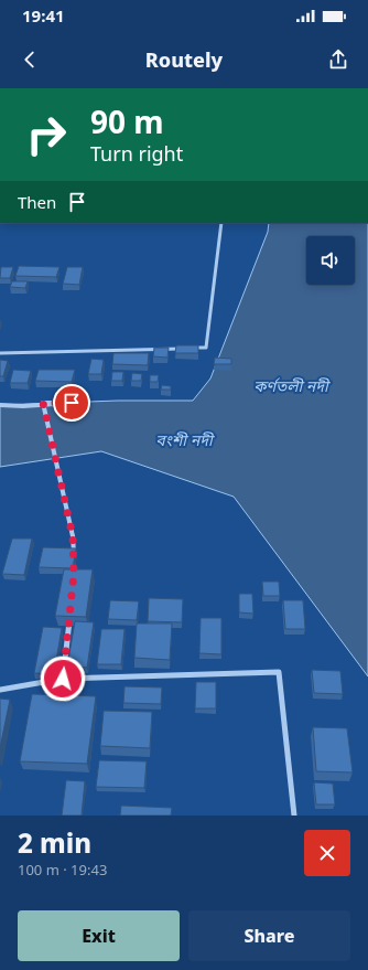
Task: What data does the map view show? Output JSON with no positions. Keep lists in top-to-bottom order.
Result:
{
  "water": ["কর্ণতলী নদী", "বংশী নদী"],
  "page": {
    "status": "19:41",
    "header": "Routely",
    "turn": ["90 m", "Turn right"],
    "then": "Then",
    "heading": ["2 min", "100 m · 19:43"],
    "buttons": ["Exit", "Share"]
  }
}
